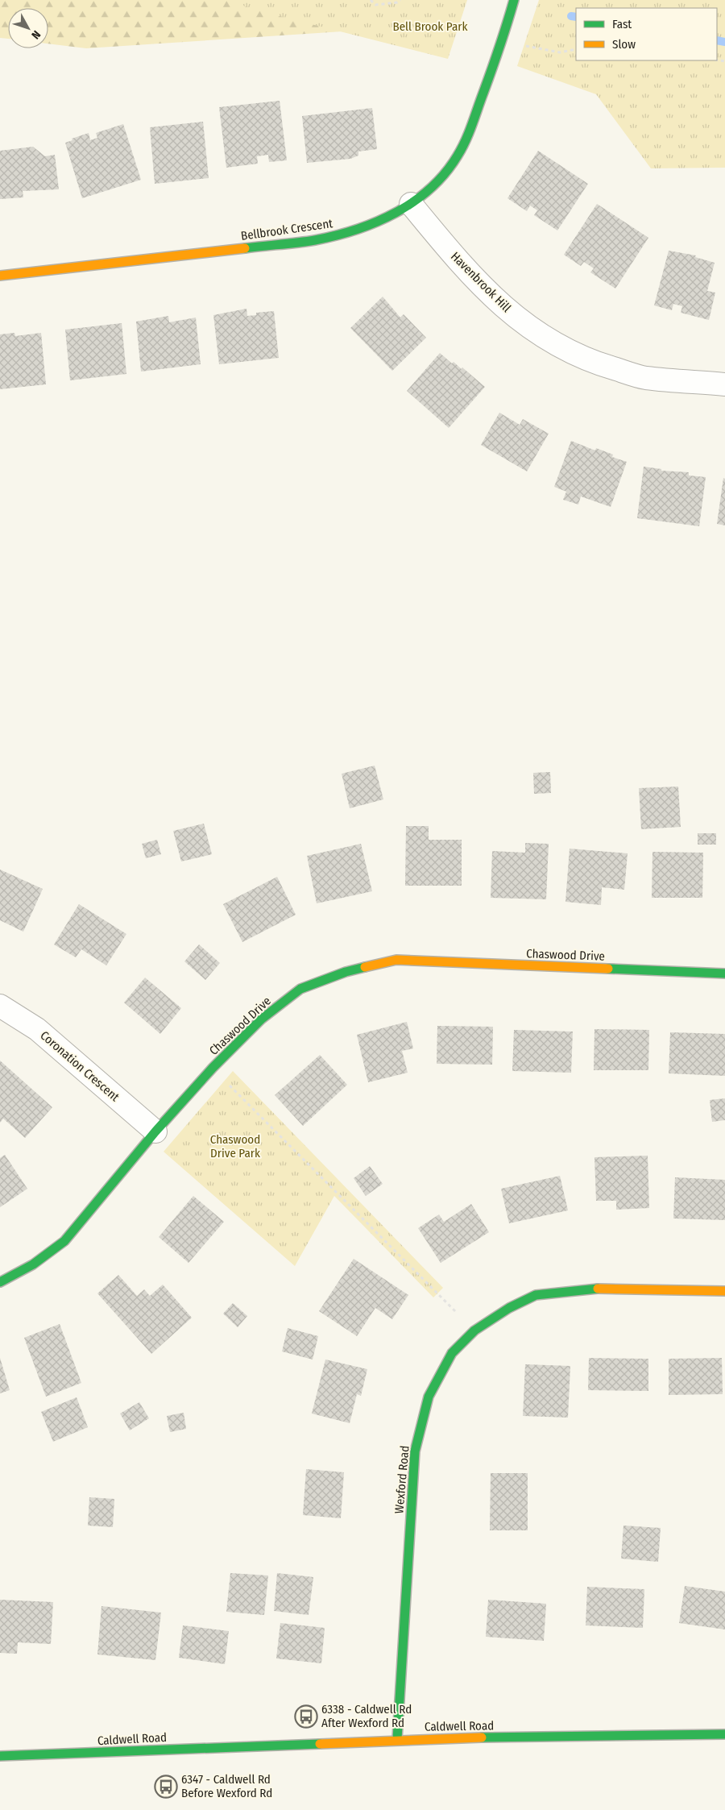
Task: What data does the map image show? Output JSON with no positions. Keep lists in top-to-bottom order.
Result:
{
  "streets": {
    "street": [
      "Bellbrook Crescent",
      "Havenbrook Hill",
      "Chaswood Drive",
      "Coronation Crescent",
      "Wexford Road",
      "Caldwell Road"
    ]
  },
  "crossings": [
    ["Bellbrook Crescent", "Havenbrook Hill"],
    ["Chaswood Drive", "Coronation Crescent"],
    ["Wexford Road", "Caldwell Road"]
  ],
  "parks": ["Bell Brook Park", "Chaswood Drive Park"],
  "places": {
    "bus stop": ["6338 - Caldwell Rd After Wexford Rd", "6347 - Caldwell Rd Before Wexford Rd"]
  },
  "legend": ["Fast", "Slow"],
  "north": "bottom right"
}
